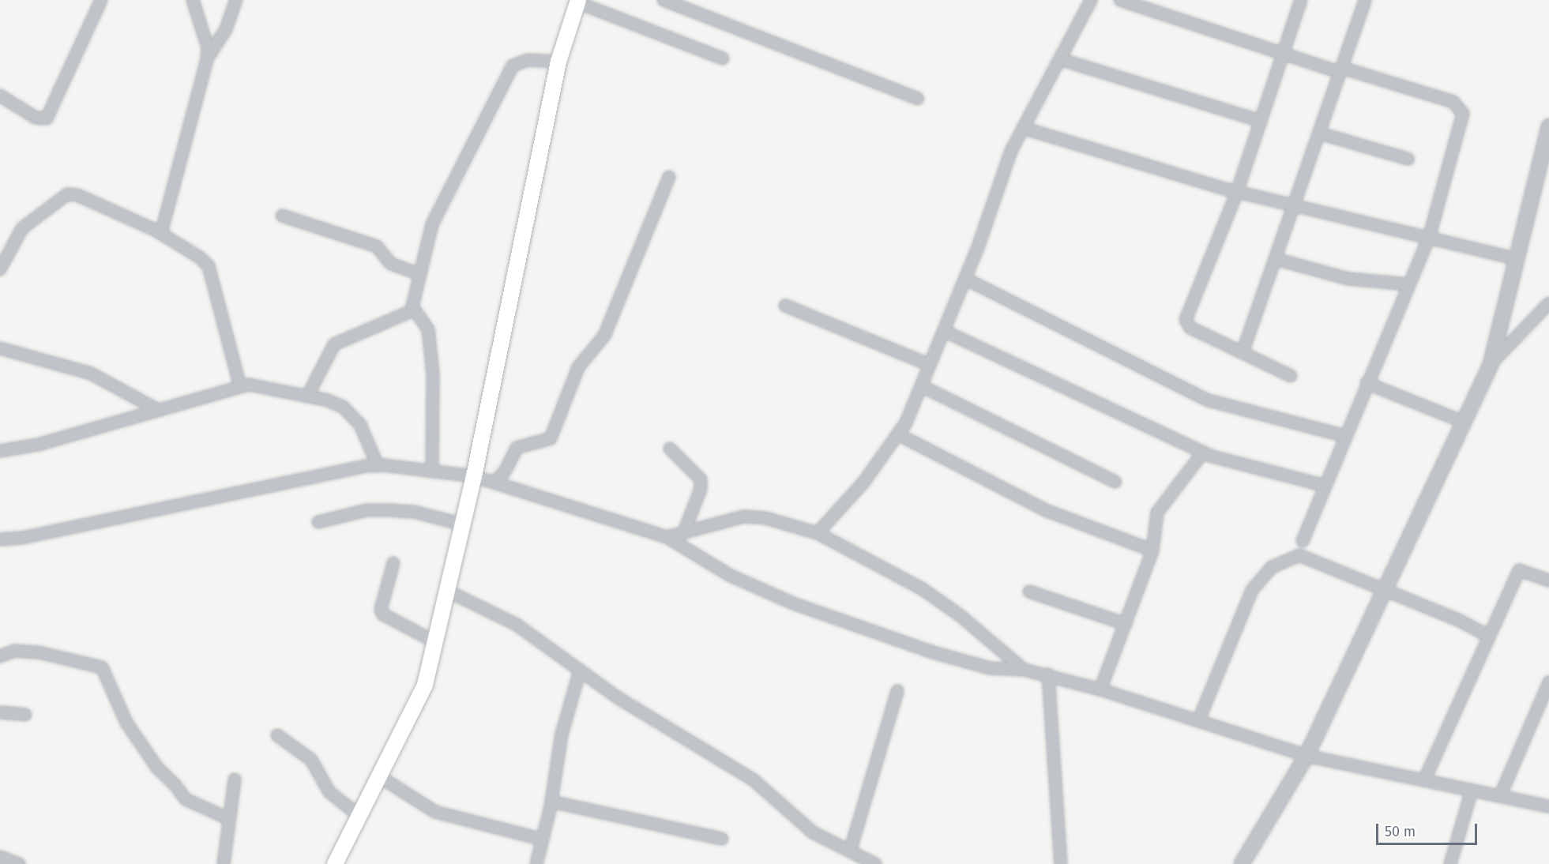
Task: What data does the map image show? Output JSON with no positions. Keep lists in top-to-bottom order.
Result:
{
  "scale_bar": "50 m"
}
